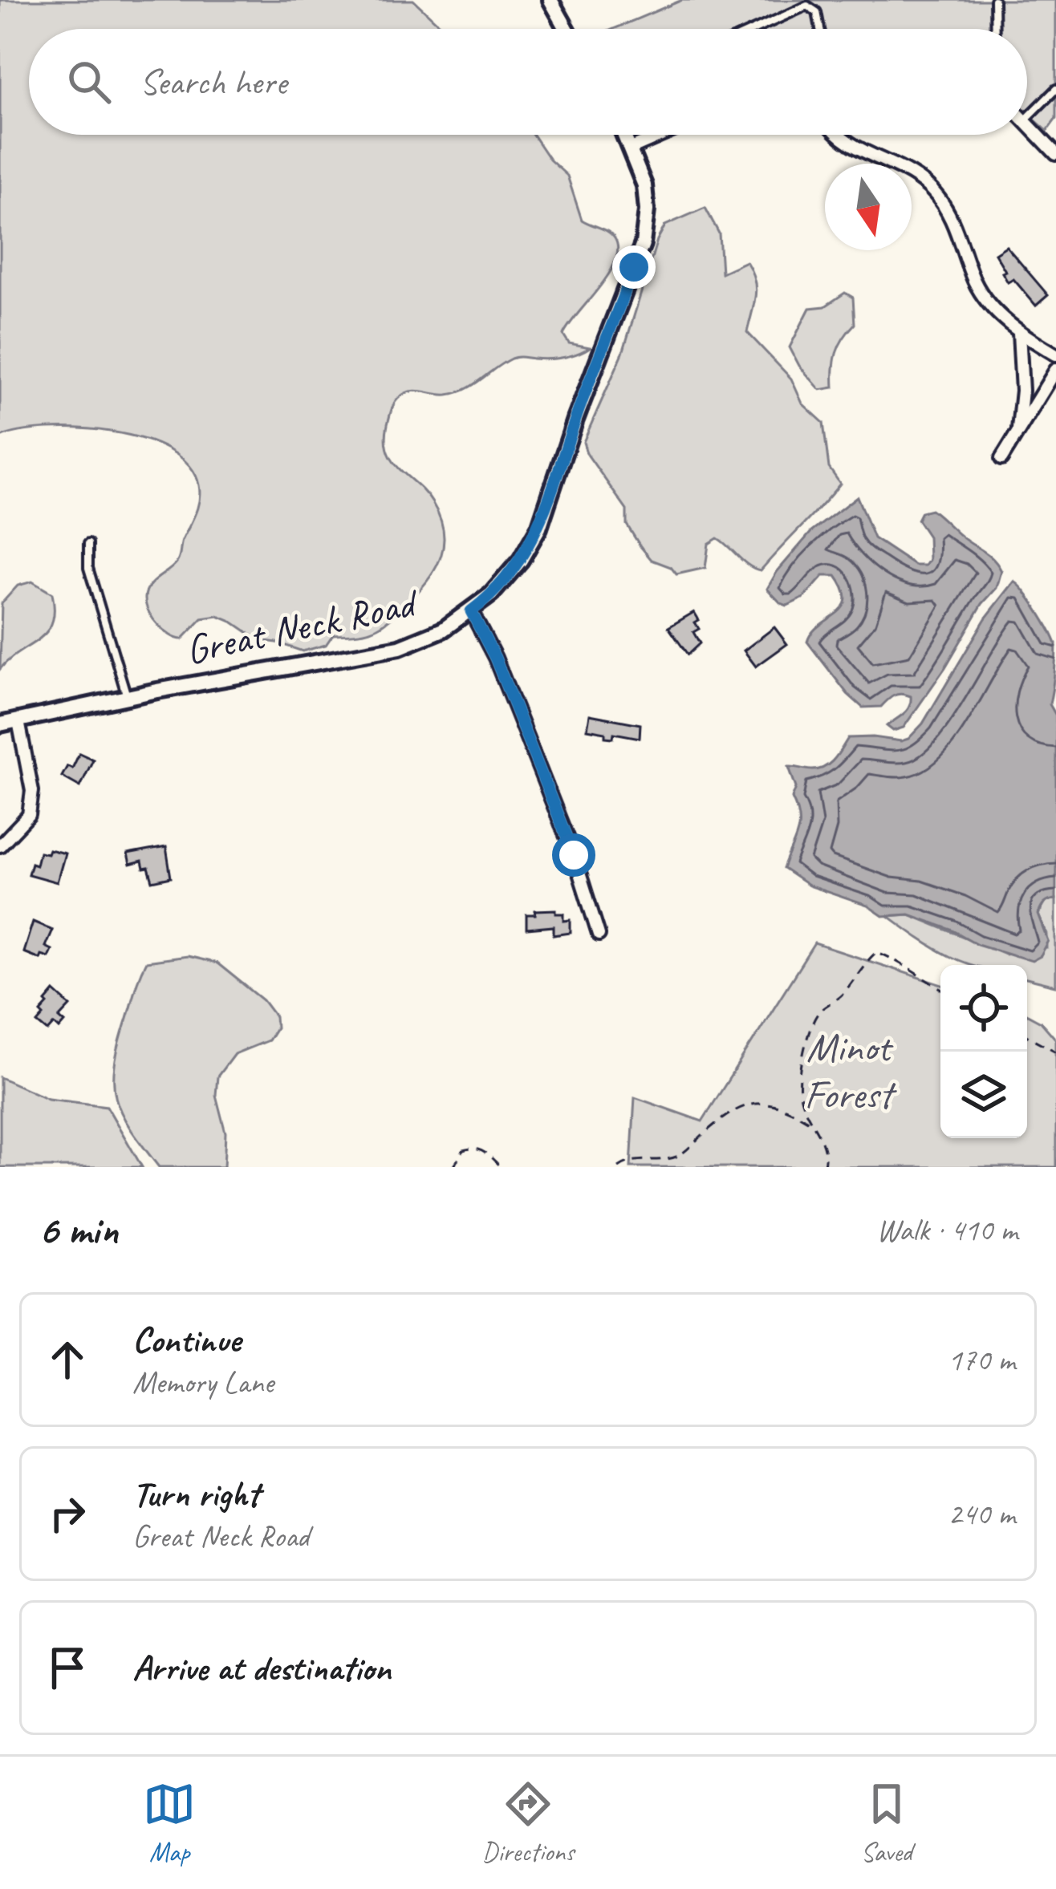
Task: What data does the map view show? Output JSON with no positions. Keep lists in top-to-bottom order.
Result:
{
  "streets": {
    "street": ["Great Neck Road"]
  },
  "parks": ["Minot Forest"],
  "north": "bottom",
  "page": {
    "search": "Search here",
    "heading": ["6 min", "Walk · 410 m"],
    "list": [
      ["Continue", "Memory Lane", "170 m"],
      ["Turn right", "Great Neck Road", "240 m"],
      "Arrive at destination"
    ],
    "nav": ["Map", "Directions", "Saved"]
  }
}
